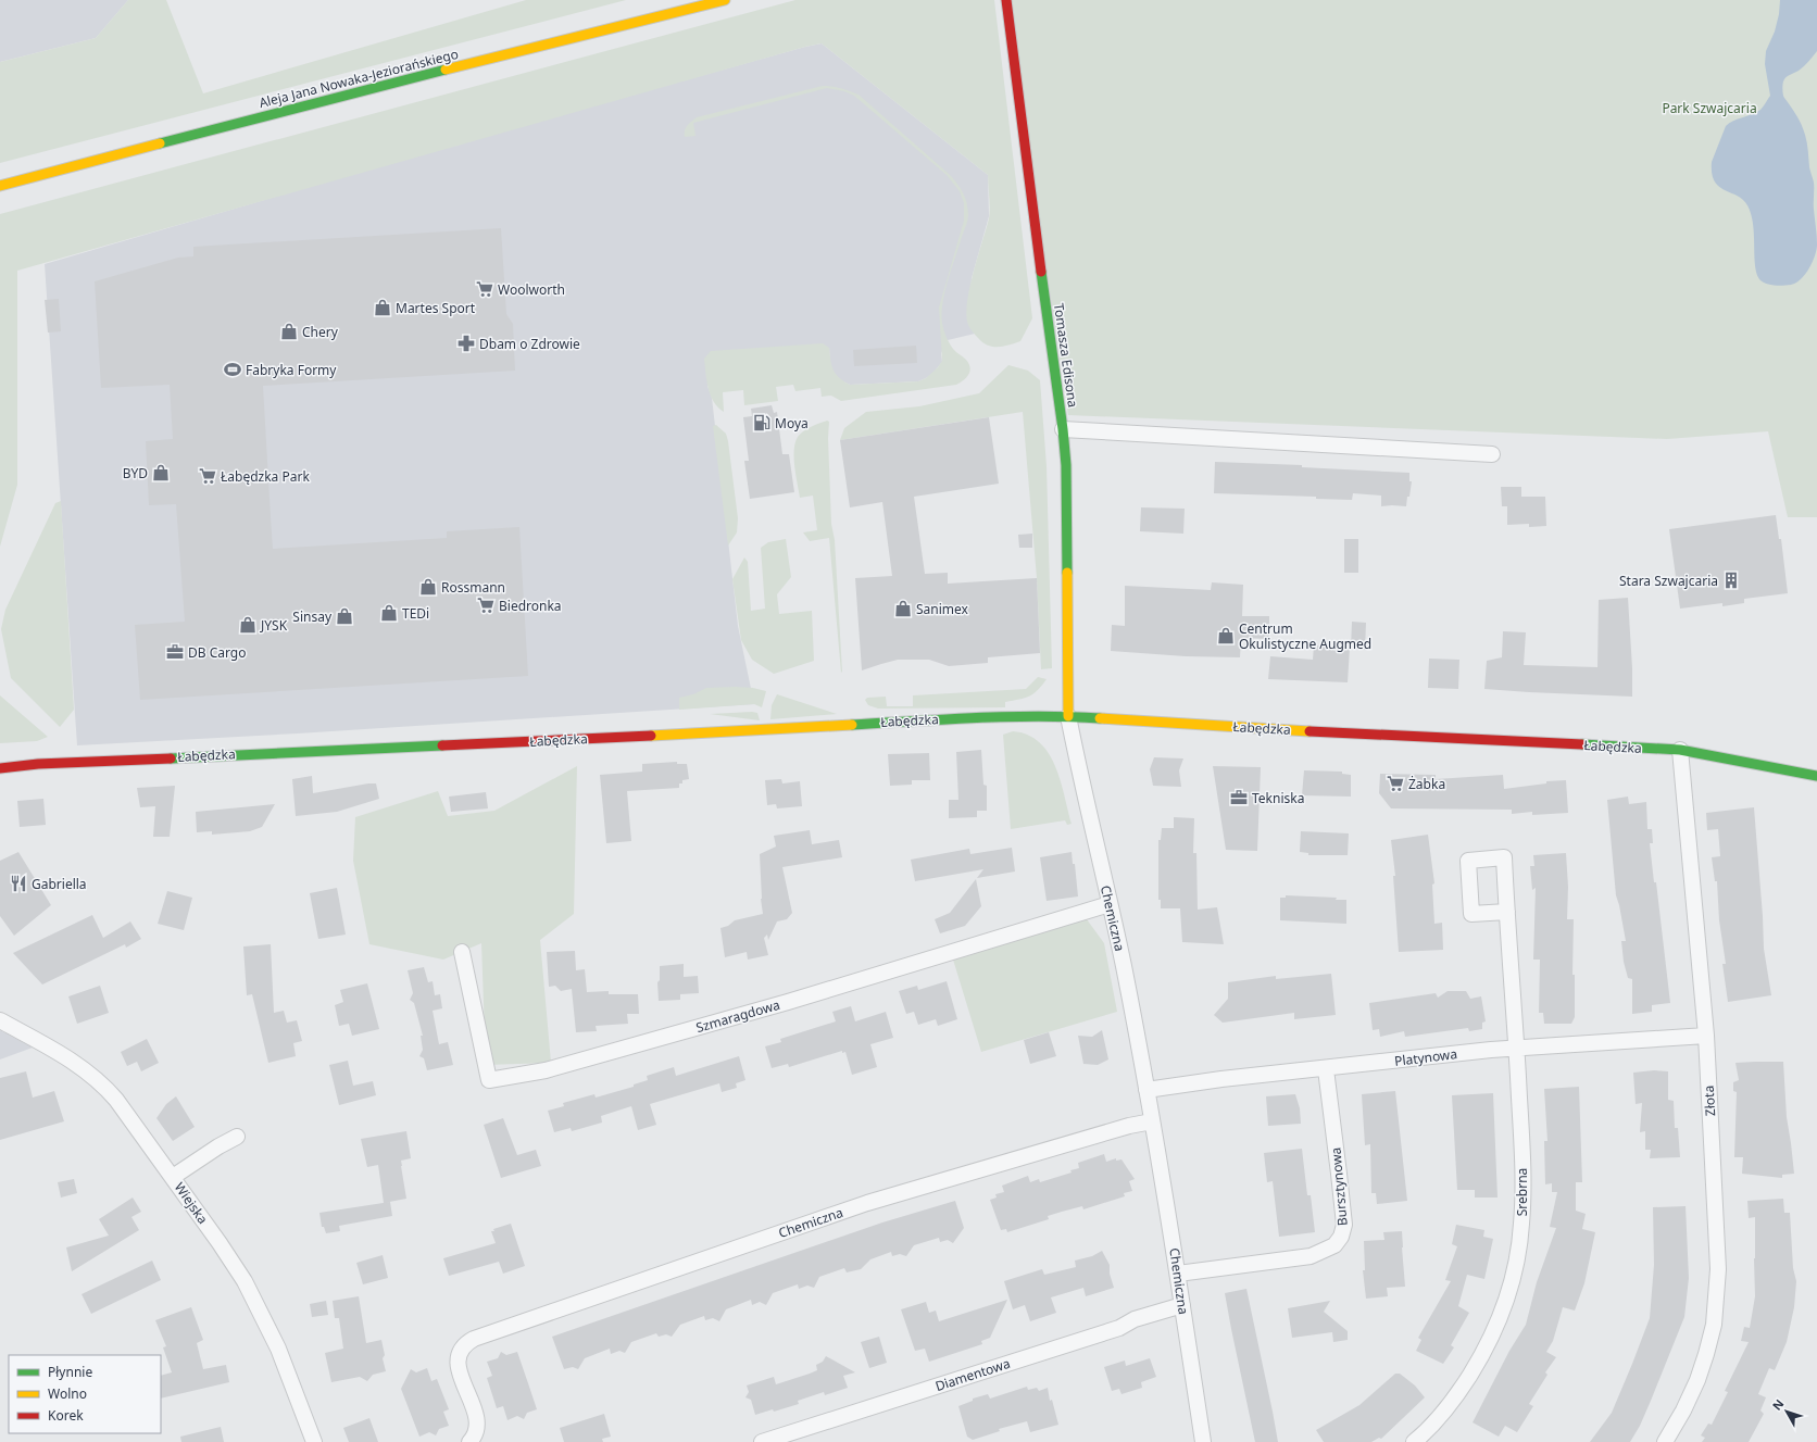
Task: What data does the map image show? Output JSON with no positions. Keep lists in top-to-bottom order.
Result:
{
  "streets": {
    "street": [
      "Aleja Jana Nowaka-Jeziorańskiego",
      "Tomasza Edisona",
      "Łabędzka",
      "Chemiczna",
      "Szmaragdowa",
      "Platynowa",
      "Złota",
      "Bursztynowa",
      "Srebrna",
      "Wiejska",
      "Diamentowa"
    ]
  },
  "crossings": [
    ["Tomasza Edisona", "Łabędzka"],
    ["Tomasza Edisona", "Chemiczna"],
    ["Łabędzka", "Chemiczna"],
    ["Łabędzka", "Złota"],
    ["Chemiczna", "Szmaragdowa"],
    ["Chemiczna", "Platynowa"],
    ["Chemiczna", "Bursztynowa"],
    ["Chemiczna", "Diamentowa"],
    ["Platynowa", "Złota"],
    ["Platynowa", "Bursztynowa"],
    ["Platynowa", "Srebrna"]
  ],
  "parks": ["Park Szwajcaria"],
  "places": {
    "supermarket": [
      "Woolworth",
      "Łabędzka Park",
      "Biedronka",
      "Żabka"
    ],
    "shop": [
      "Martes Sport",
      "Chery",
      "BYD",
      "Rossmann",
      "Sanimex",
      "TEDi",
      "Sinsay",
      "JYSK",
      "Centrum Okulistyczne Augmed"
    ],
    "pharmacy": ["Dbam o Zdrowie"],
    "sports": ["Fabryka Formy"],
    "fuel station": ["Moya"],
    "building": ["Stara Szwajcaria"],
    "office": ["DB Cargo", "Tekniska"],
    "restaurant": ["Gabriella"]
  },
  "legend": ["Płynnie", "Wolno", "Korek"],
  "north": "top left"
}
